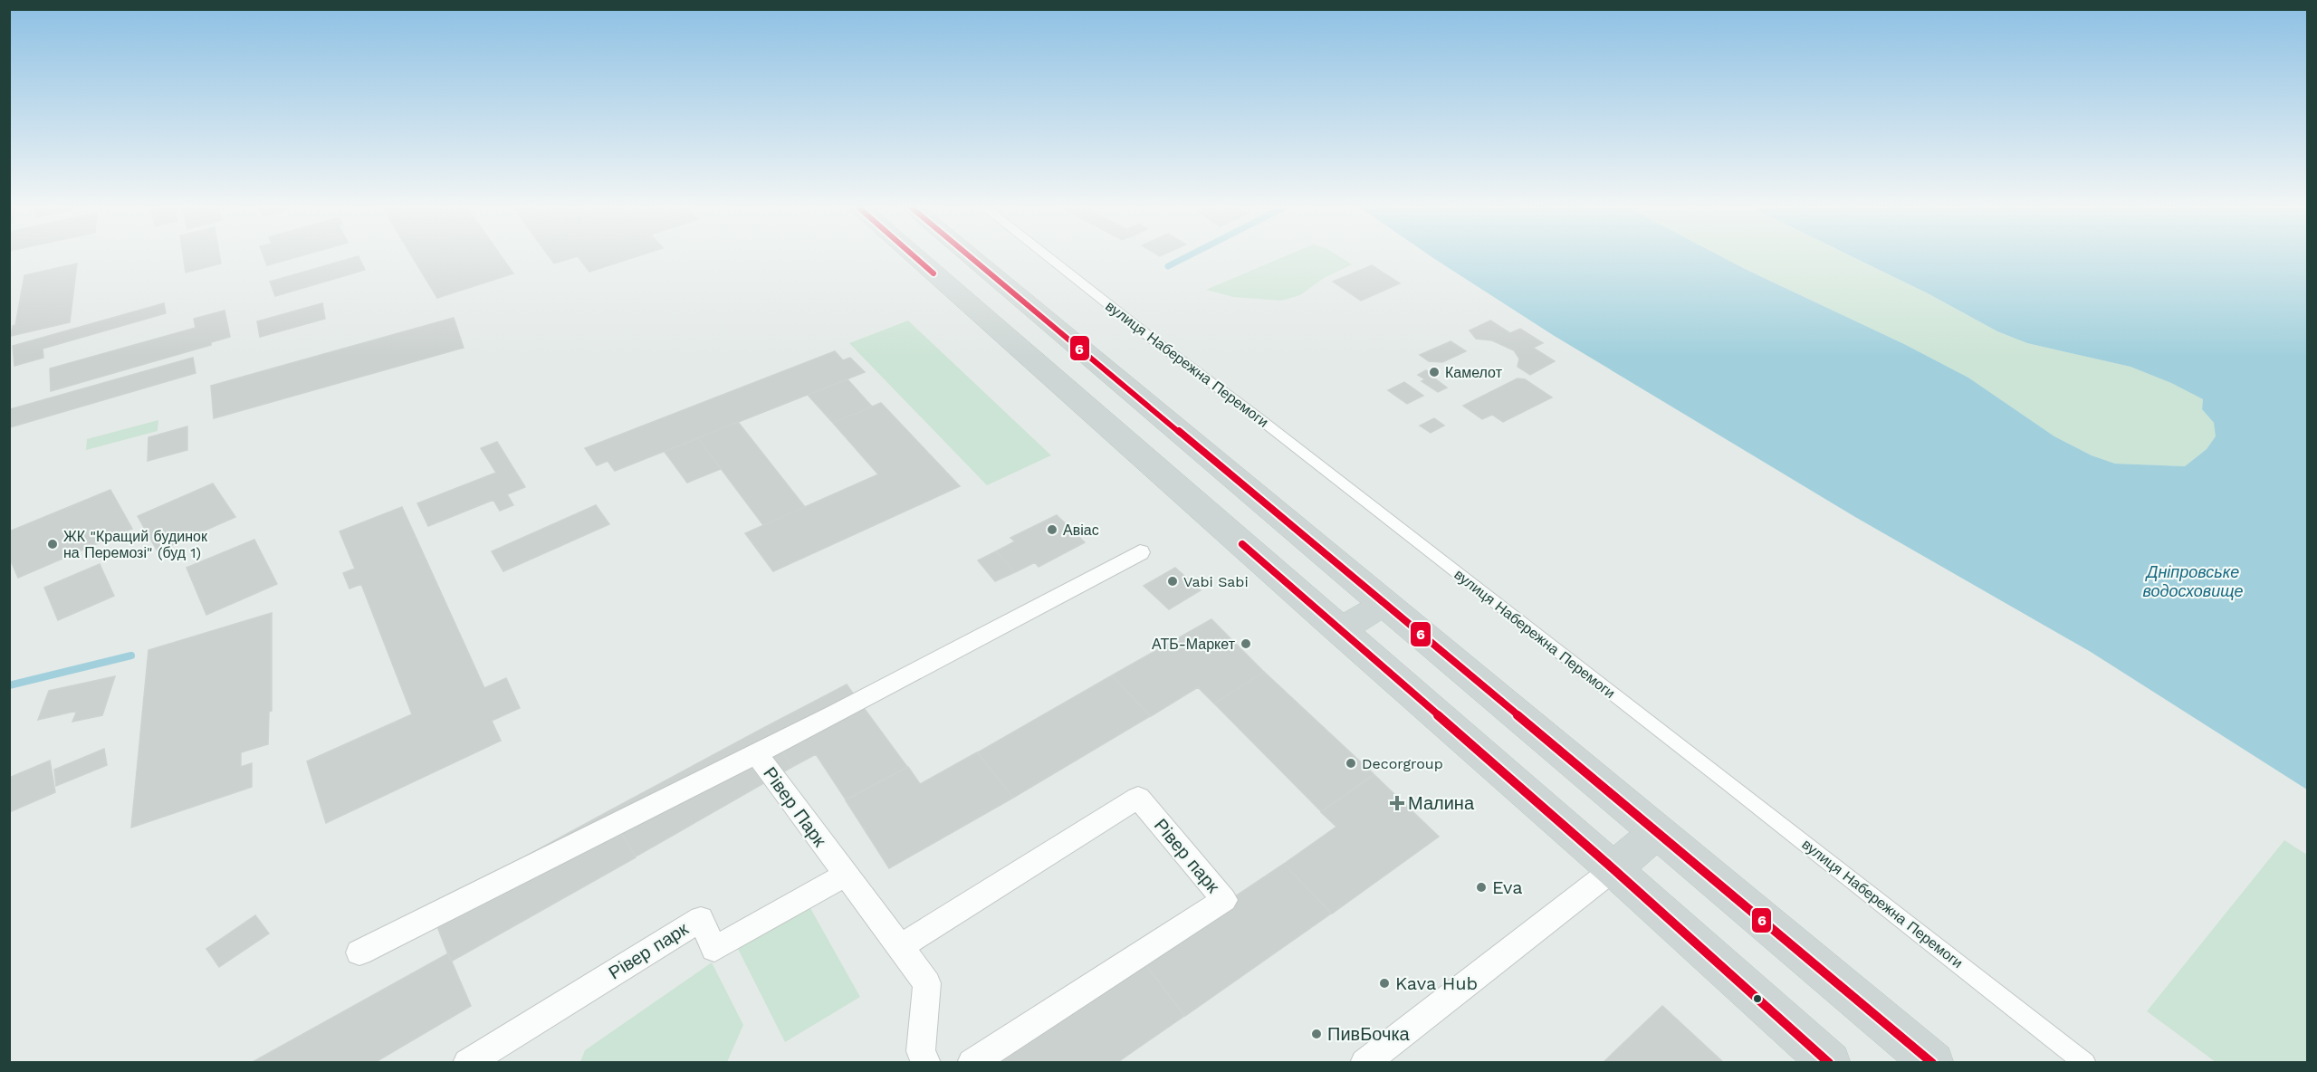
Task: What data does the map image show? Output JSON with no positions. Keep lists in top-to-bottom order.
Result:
{
  "streets": {
    "street": ["вулиця Набережна Перемоги", "Рівер Парк", "Рівер парк"]
  },
  "crossings": [
    ["Рівер Парк", "Рівер парк"]
  ],
  "water": ["Дніпровське водосховище"],
  "places": {
    "other": [
      "Камелот",
      "Авіас",
      "ЖК \"Кращий будинок на Перемозі\" (буд 1)",
      "Vabi Sabi",
      "АТБ-Маркет",
      "Decorgroup",
      "Eva",
      "Kava Hub",
      "ПивБочка"
    ],
    "health": ["Малина"]
  },
  "lines": ["transit line 6"]
}
